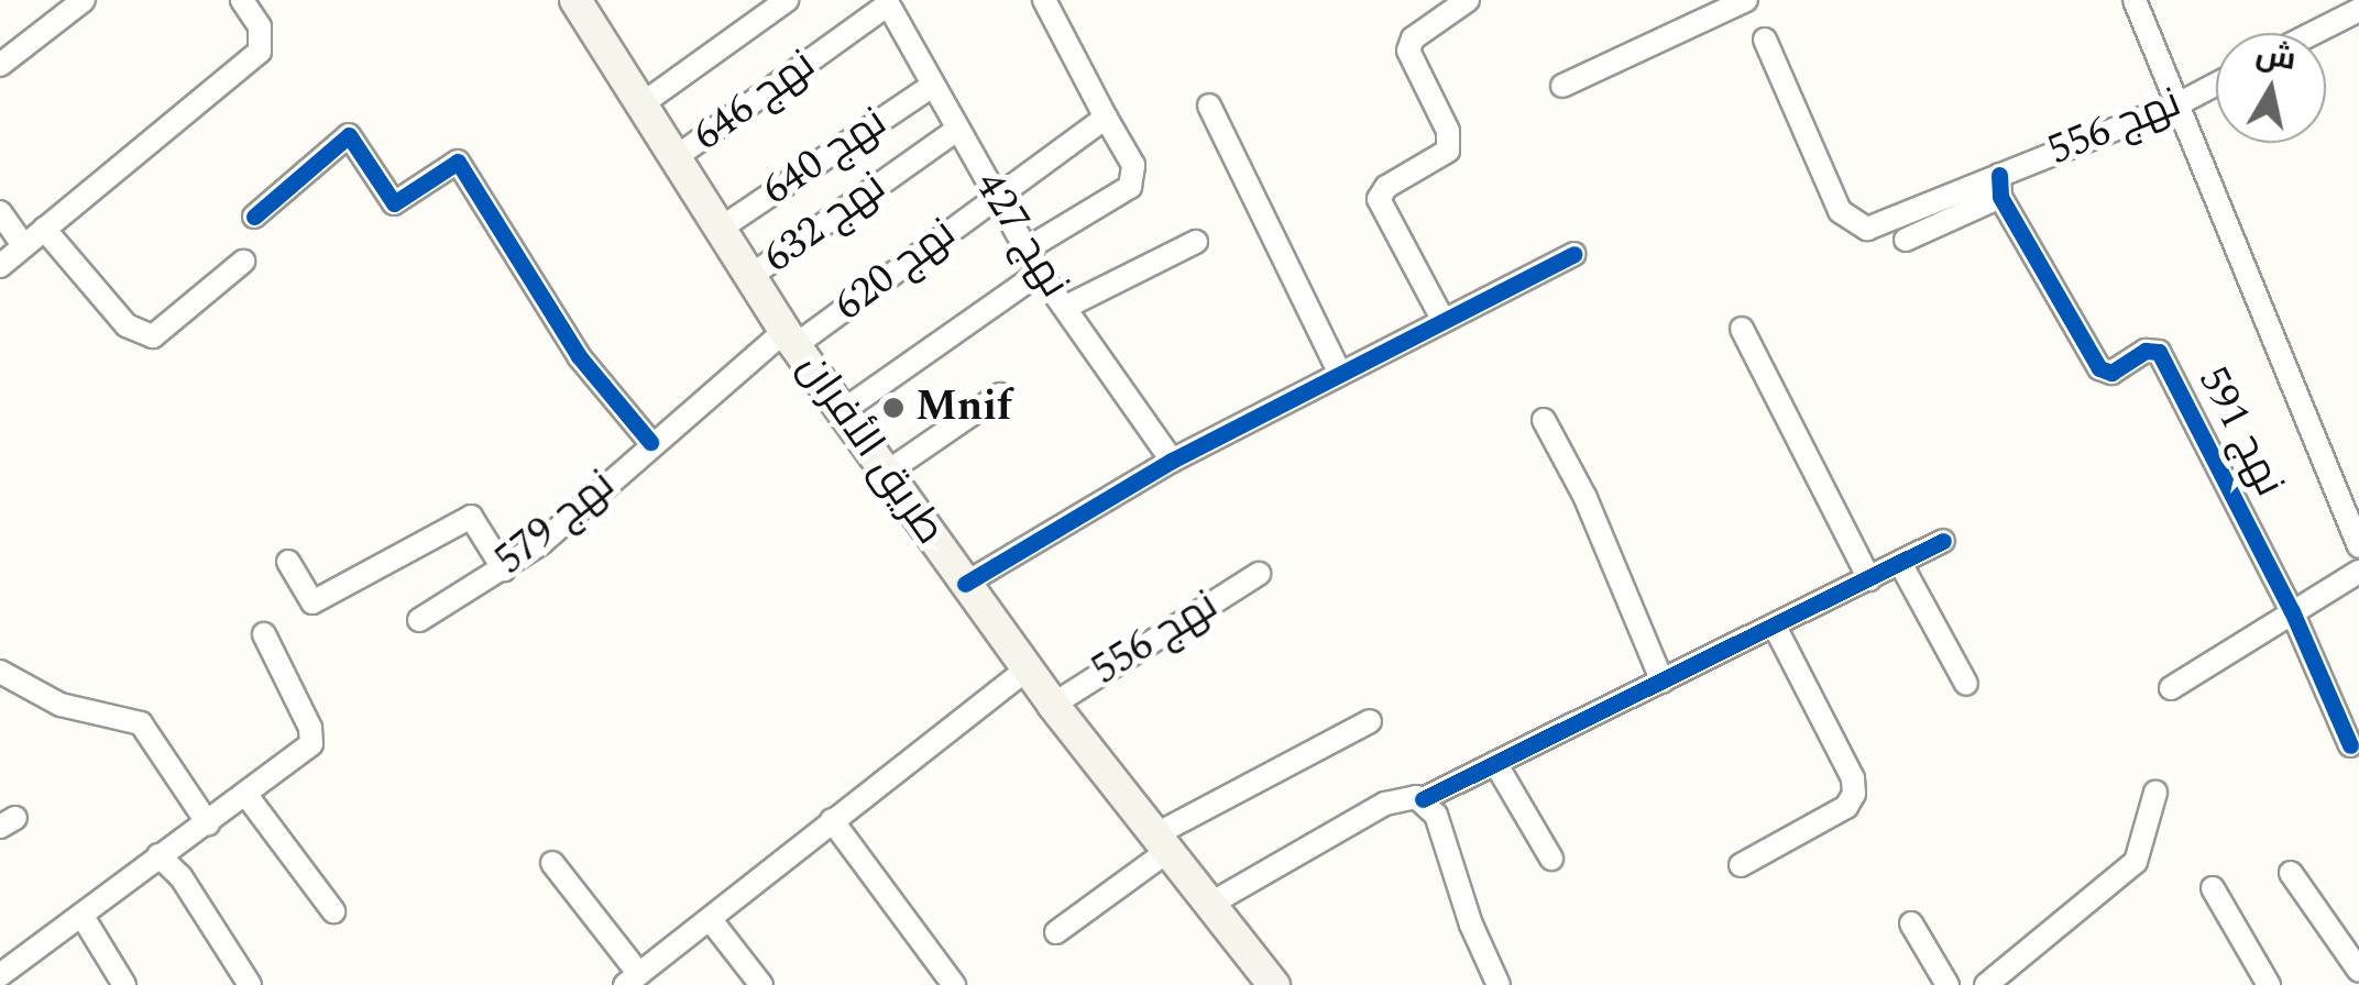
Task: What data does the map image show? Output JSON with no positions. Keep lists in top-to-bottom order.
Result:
{
  "streets": {
    "main road": ["طريق الأفران"],
    "street": [
      "نهج 646",
      "نهج 556",
      "نهج 640",
      "نهج 632",
      "نهج 427",
      "نهج 620",
      "نهج 591",
      "نهج 579"
    ]
  },
  "crossings": [
    ["نهج 646", "نهج 427"],
    ["نهج 646", "طريق الأفران"],
    ["نهج 556", "نهج 591"],
    ["نهج 556", "طريق الأفران"],
    ["نهج 640", "نهج 427"],
    ["نهج 640", "طريق الأفران"],
    ["نهج 632", "نهج 427"],
    ["نهج 632", "طريق الأفران"],
    ["نهج 427", "نهج 620"],
    ["نهج 620", "طريق الأفران"],
    ["نهج 620", "نهج 579"],
    ["طريق الأفران", "نهج 579"]
  ],
  "places": ["Mnif"],
  "north": "top"
}
